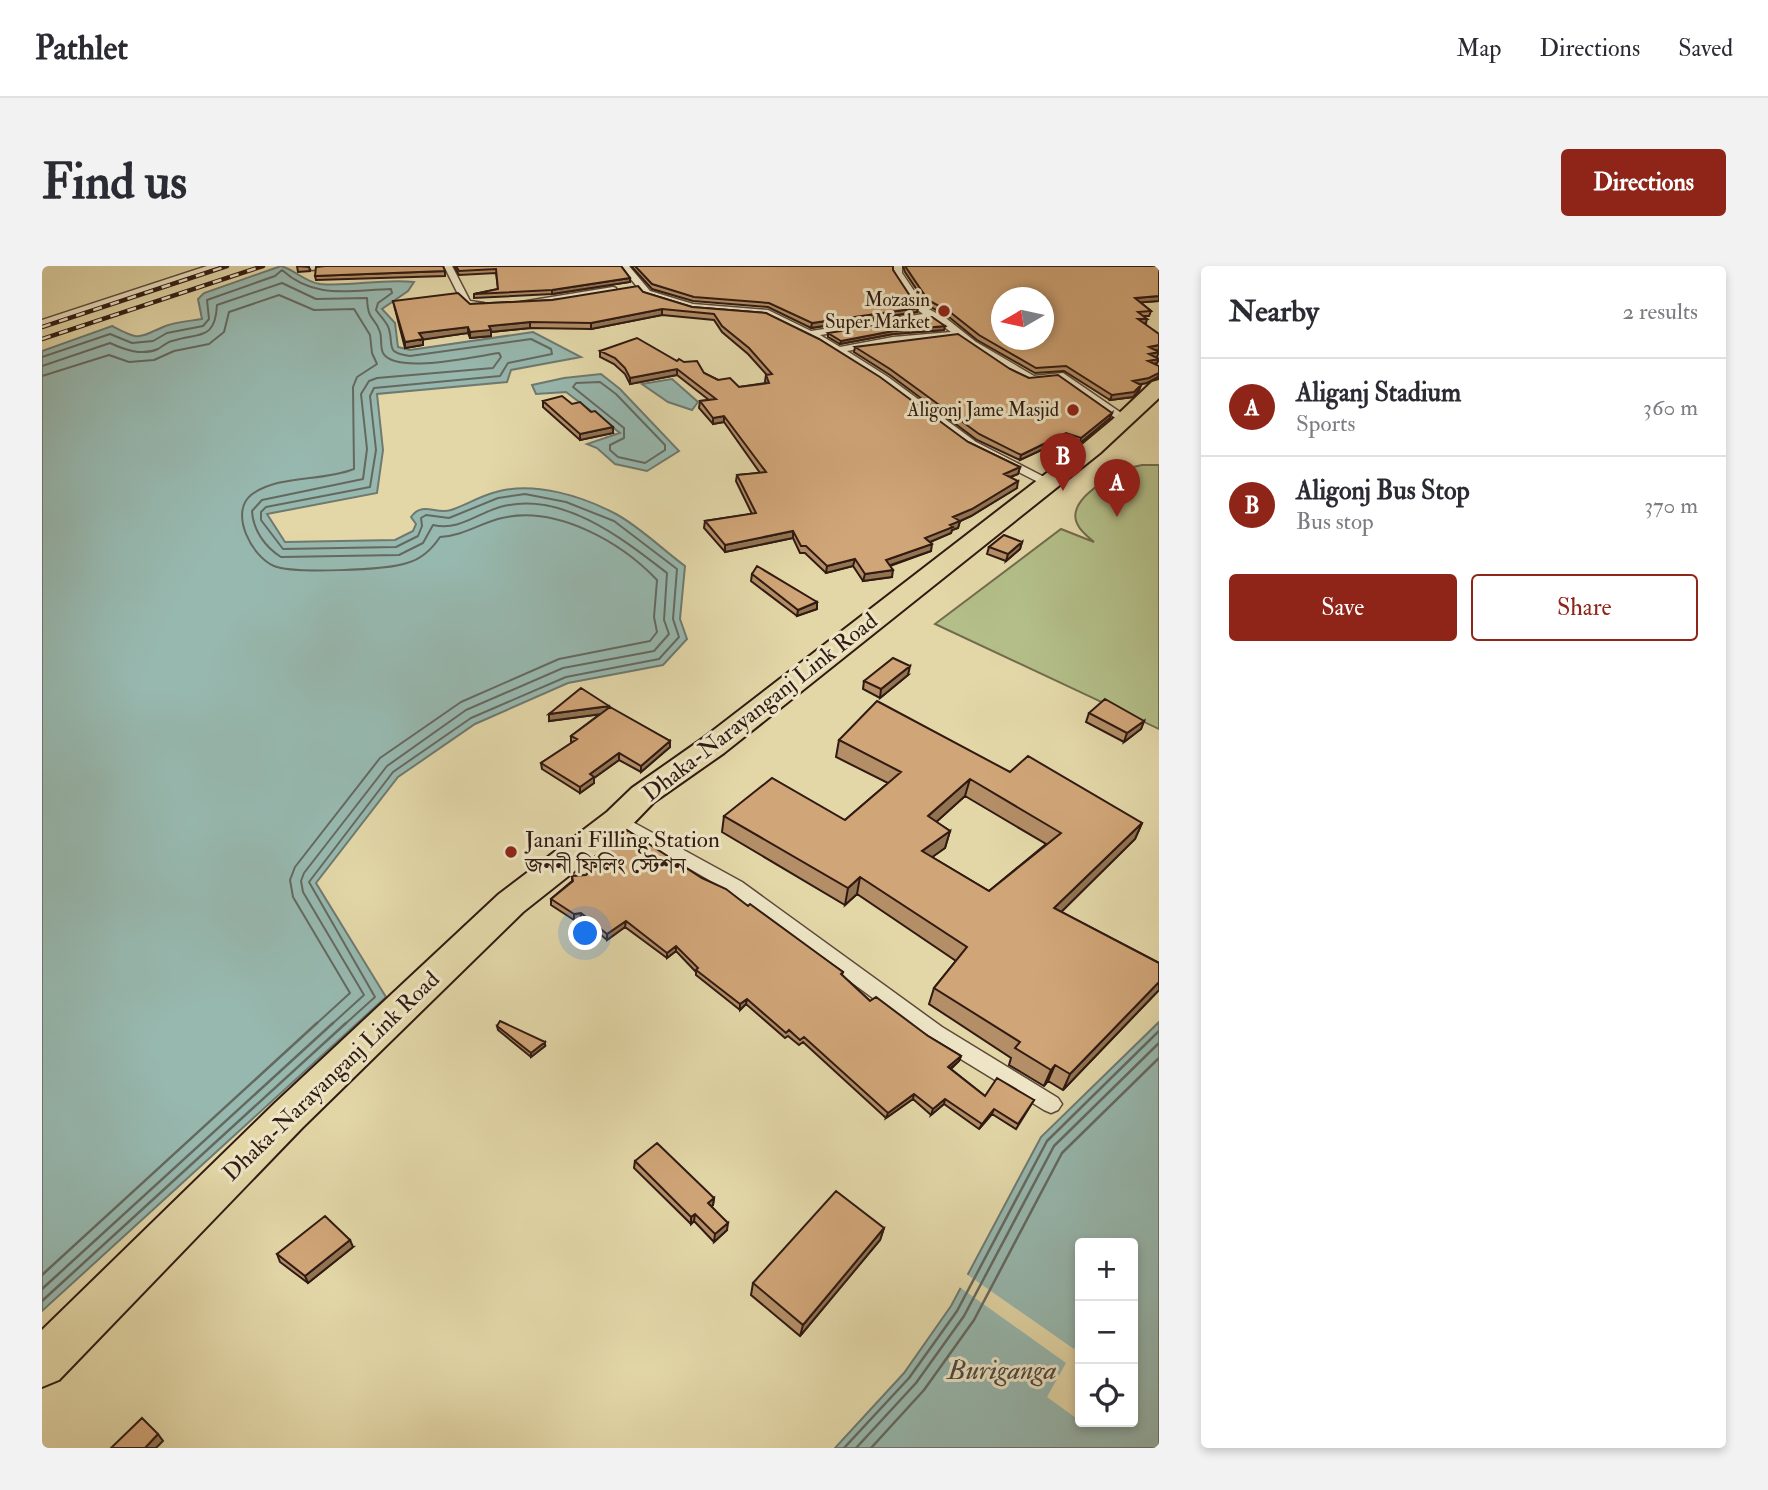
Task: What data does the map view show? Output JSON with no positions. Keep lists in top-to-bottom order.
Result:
{
  "streets": {
    "highway": ["Dhaka-Narayanganj Link Road"]
  },
  "water": ["Buriganga"],
  "places": ["Mozasin Super Market", "Aligonj Jame Masjid", "Janani Filling Station জননী ফিলিং স্টেশন"],
  "north": "left",
  "page": {
    "header": "Pathlet",
    "nav": ["Map", "Directions", "Saved"],
    "buttons": [
      "Directions",
      ["Save", "Share"]
    ],
    "title": "Find us",
    "heading": ["Nearby", "2 results"],
    "list": [
      {
        "mark": "A",
        "name": "Aliganj Stadium",
        "note": "Sports",
        "value": "360 m"
      },
      {
        "mark": "B",
        "name": "Aligonj Bus Stop",
        "note": "Bus stop",
        "value": "370 m"
      }
    ],
    "pins": ["B", "A"],
    "map_buttons": ["+", "−"]
  }
}
